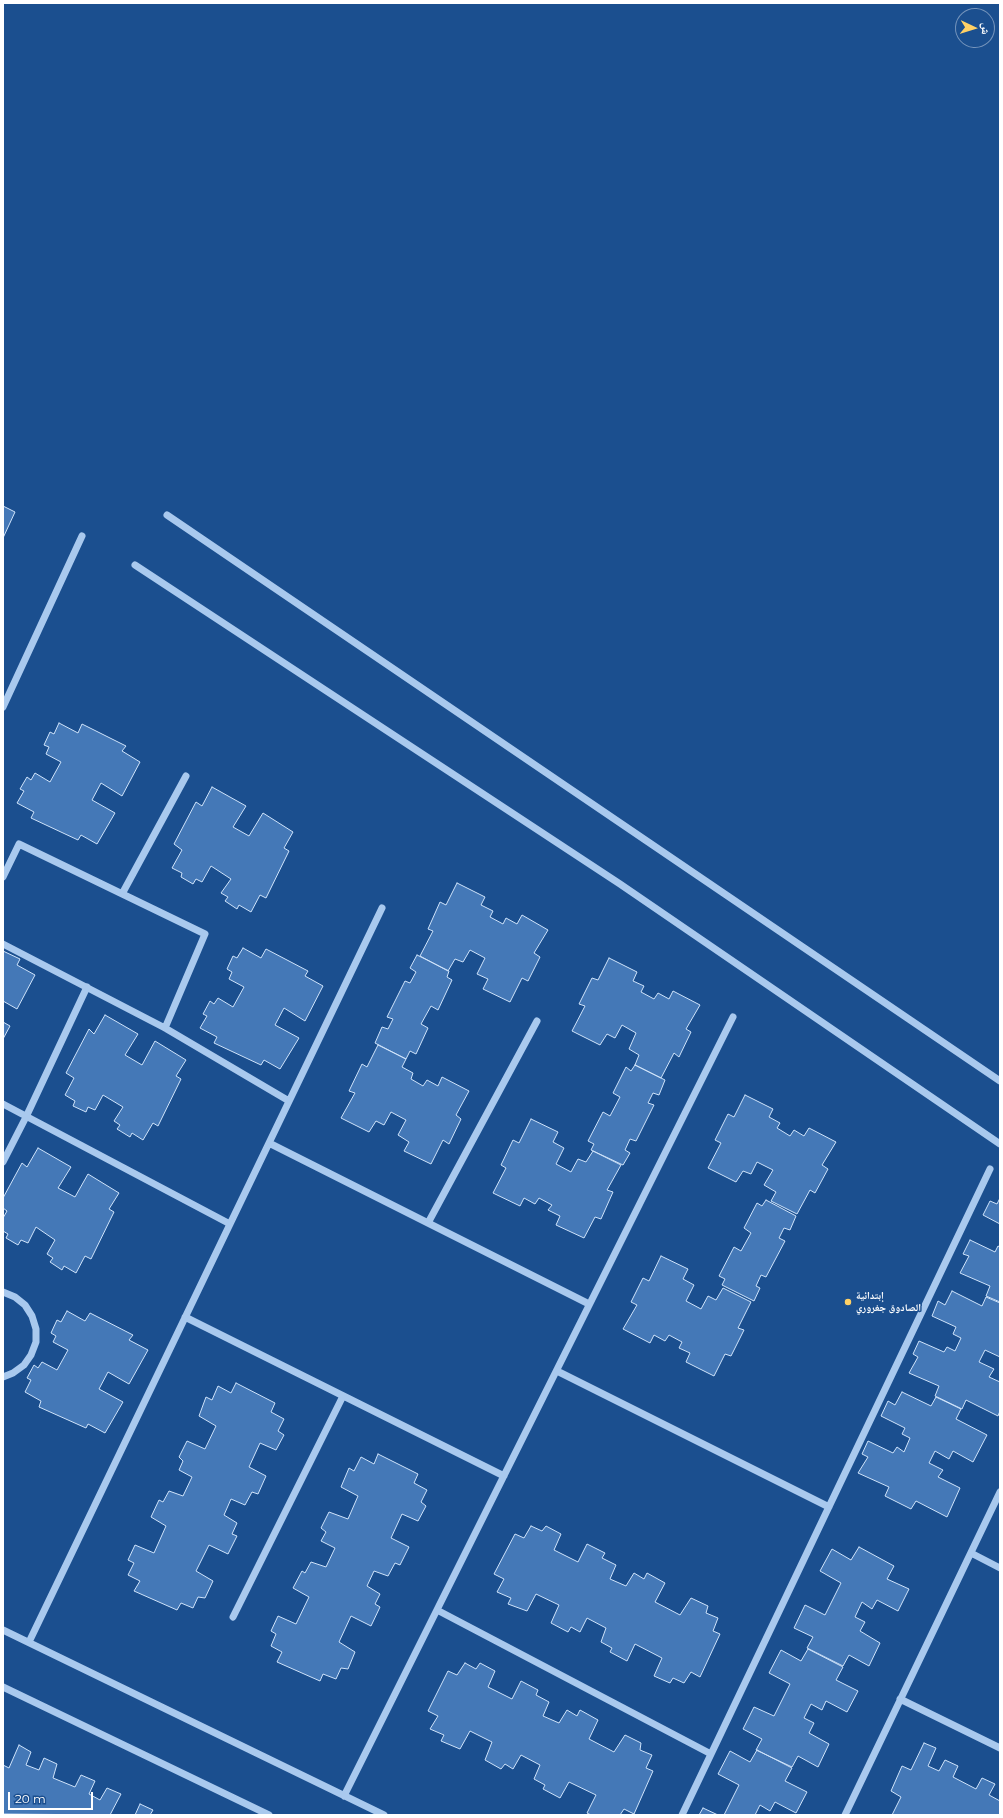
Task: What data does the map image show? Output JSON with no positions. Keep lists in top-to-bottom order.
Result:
{
  "places": ["إبتدائية الصادوق جغروري"],
  "scale_bar": "20 m",
  "north": "right"
}
